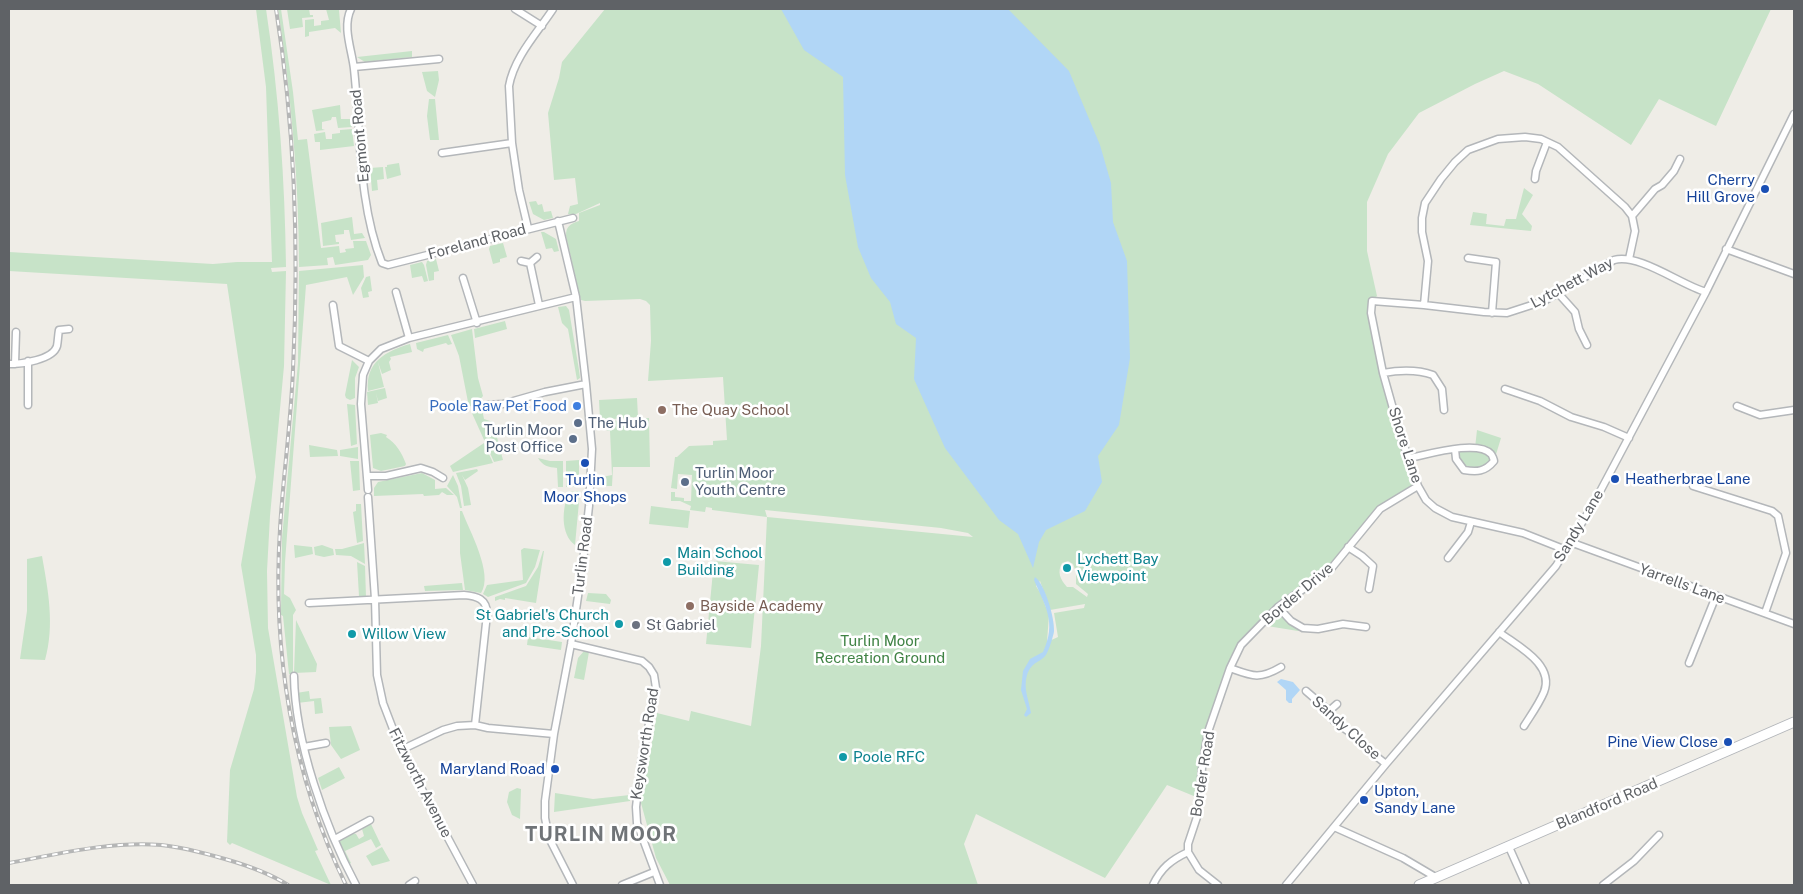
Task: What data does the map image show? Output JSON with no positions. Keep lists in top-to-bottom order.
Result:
{
  "streets": {
    "main road": ["Blandford Road"],
    "street": [
      "Egmont Road",
      "Foreland Road",
      "Lytchett Way",
      "Shore Lane",
      "Sandy Lane",
      "Turlin Road",
      "Yarrells Lane",
      "Border Drive",
      "Sandy Close",
      "Keysworth Road",
      "Border Road",
      "Fitzworth Avenue"
    ]
  },
  "crossings": [
    ["Egmont Road", "Foreland Road"],
    ["Foreland Road", "Turlin Road"],
    ["Lytchett Way", "Shore Lane"],
    ["Lytchett Way", "Sandy Lane"],
    ["Shore Lane", "Sandy Lane"],
    ["Shore Lane", "Border Drive"],
    ["Sandy Lane", "Yarrells Lane"],
    ["Sandy Lane", "Sandy Close"],
    ["Turlin Road", "Keysworth Road"],
    ["Border Drive", "Border Road"]
  ],
  "districts": ["TURLIN MOOR"],
  "parks": ["Turlin Moor Recreation Ground"],
  "places": [
    "Cherry Hill Grove",
    "Poole Raw Pet Food",
    "The Quay School",
    "The Hub",
    "Turlin Moor Post Office",
    "Turlin Moor Shops",
    "Heatherbrae Lane",
    "Turlin Moor Youth Centre",
    "Main School Building",
    "Lychett Bay Viewpoint",
    "Bayside Academy",
    "St Gabriel's Church and Pre-School",
    "St Gabriel",
    "Willow View",
    "Pine View Close",
    "Poole RFC",
    "Maryland Road",
    "Upton, Sandy Lane"
  ]
}
